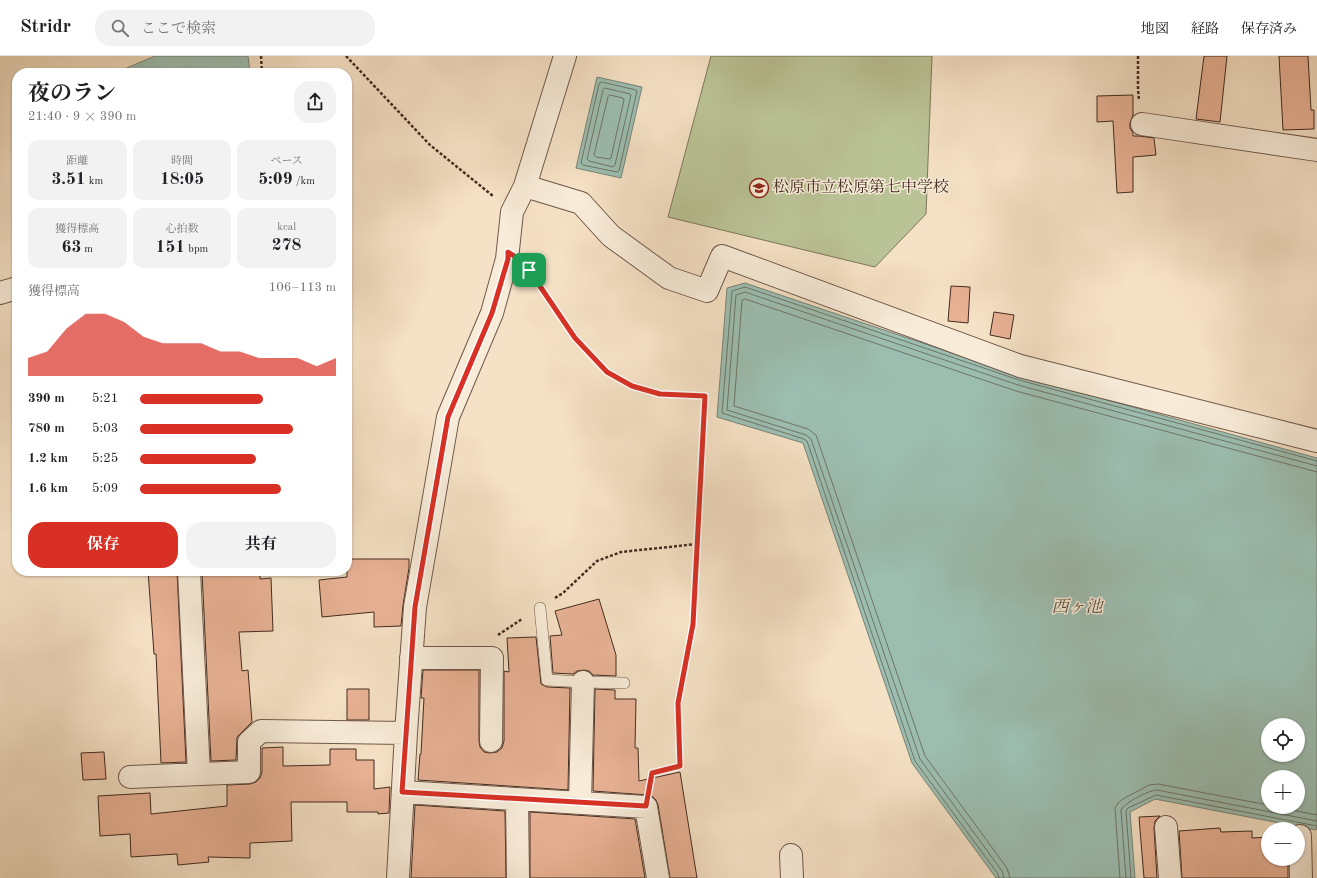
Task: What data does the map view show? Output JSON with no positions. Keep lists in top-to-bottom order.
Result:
{
  "water": ["西ヶ池"],
  "places": {
    "school or university": ["松原市立松原第七中学校"]
  },
  "page": {
    "header": "Stridr",
    "search": "ここで検索",
    "nav": ["地図", "経路", "保存済み"],
    "heading": ["夜のラン", "21:40 · 9 × 390 m"],
    "stats": [
      ["距離", "3.51 km"],
      ["時間", "18:05"],
      ["ペース", "5:09 /km"],
      ["獲得標高", "63 m"],
      ["心拍数", "151 bpm"],
      ["kcal", "278"]
    ],
    "chart": ["獲得標高", "106–113 m"],
    "list": [
      {
        "name": "390 m",
        "note": "5:21"
      },
      {
        "name": "780 m",
        "note": "5:03"
      },
      {
        "name": "1.2 km",
        "note": "5:25"
      },
      {
        "name": "1.6 km",
        "note": "5:09"
      }
    ],
    "buttons": ["保存", "共有"],
    "map_buttons": ["+", "−"]
  }
}
